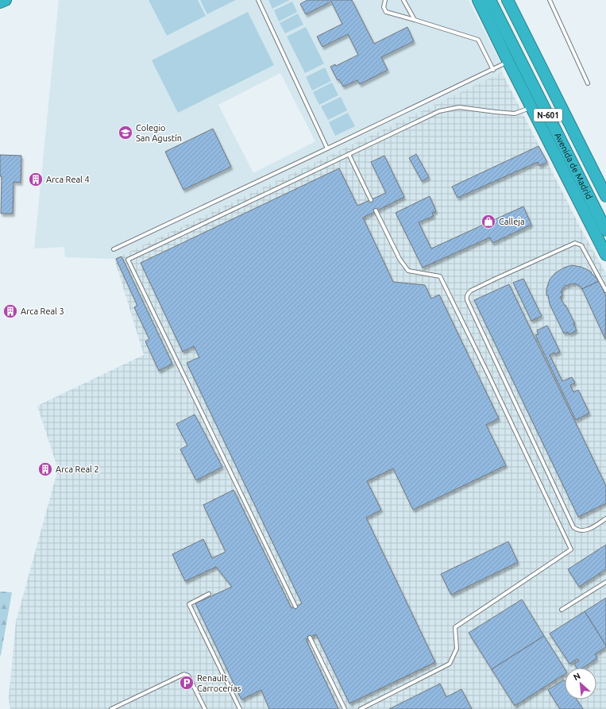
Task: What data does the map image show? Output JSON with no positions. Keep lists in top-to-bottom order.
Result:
{
  "streets": {
    "highway": ["N-601", "Avenida de Madrid"]
  },
  "places": {
    "school or university": ["Colegio San Agustín"],
    "building": ["Arca Real 4", "Arca Real 3", "Arca Real 2"],
    "shop": ["Calleja"],
    "parking": ["Renault Carrocerías"]
  },
  "north": "top left"
}
